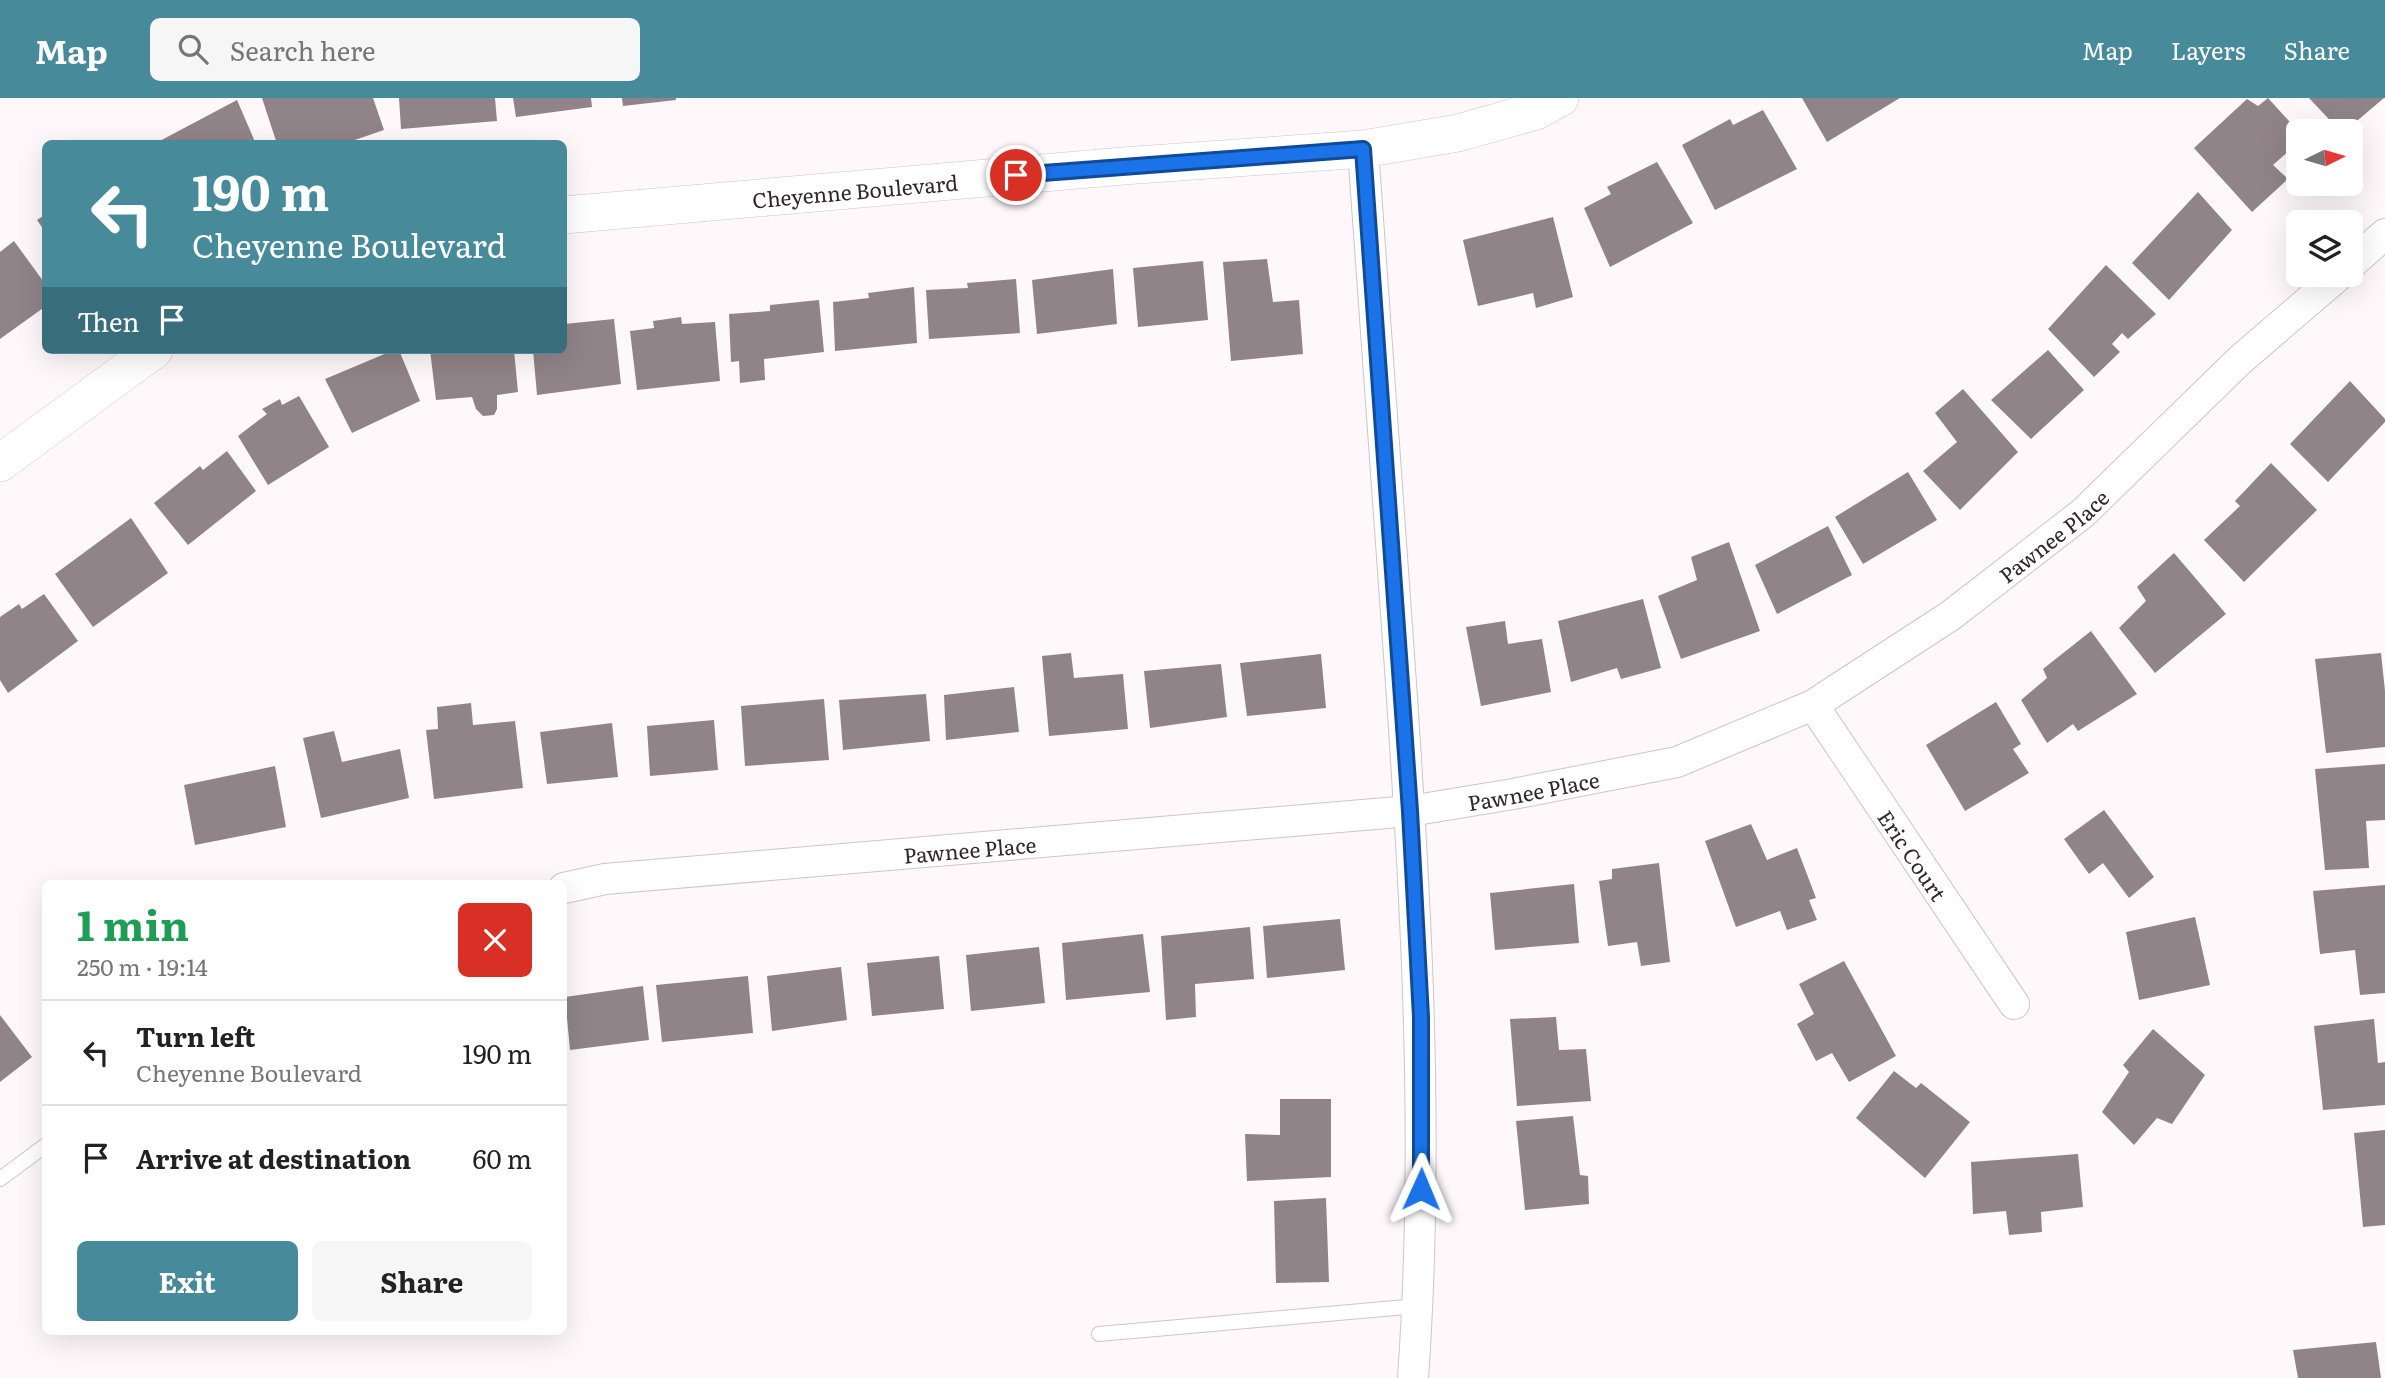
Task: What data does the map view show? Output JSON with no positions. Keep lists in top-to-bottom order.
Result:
{
  "streets": {
    "street": ["Cheyenne Boulevard", "Pawnee Place", "Eric Court"]
  },
  "crossings": [
    ["Pawnee Place", "Eric Court"]
  ],
  "north": "right",
  "page": {
    "header": "Map",
    "search": "Search here",
    "nav": ["Map", "Layers", "Share"],
    "turn": ["190 m", "Cheyenne Boulevard"],
    "then": "Then",
    "heading": ["1 min", "250 m · 19:14"],
    "list": [
      {
        "name": "Turn left",
        "note": "Cheyenne Boulevard",
        "value": "190 m"
      },
      {
        "name": "Arrive at destination",
        "value": "60 m"
      }
    ],
    "buttons": ["Exit", "Share"]
  }
}
